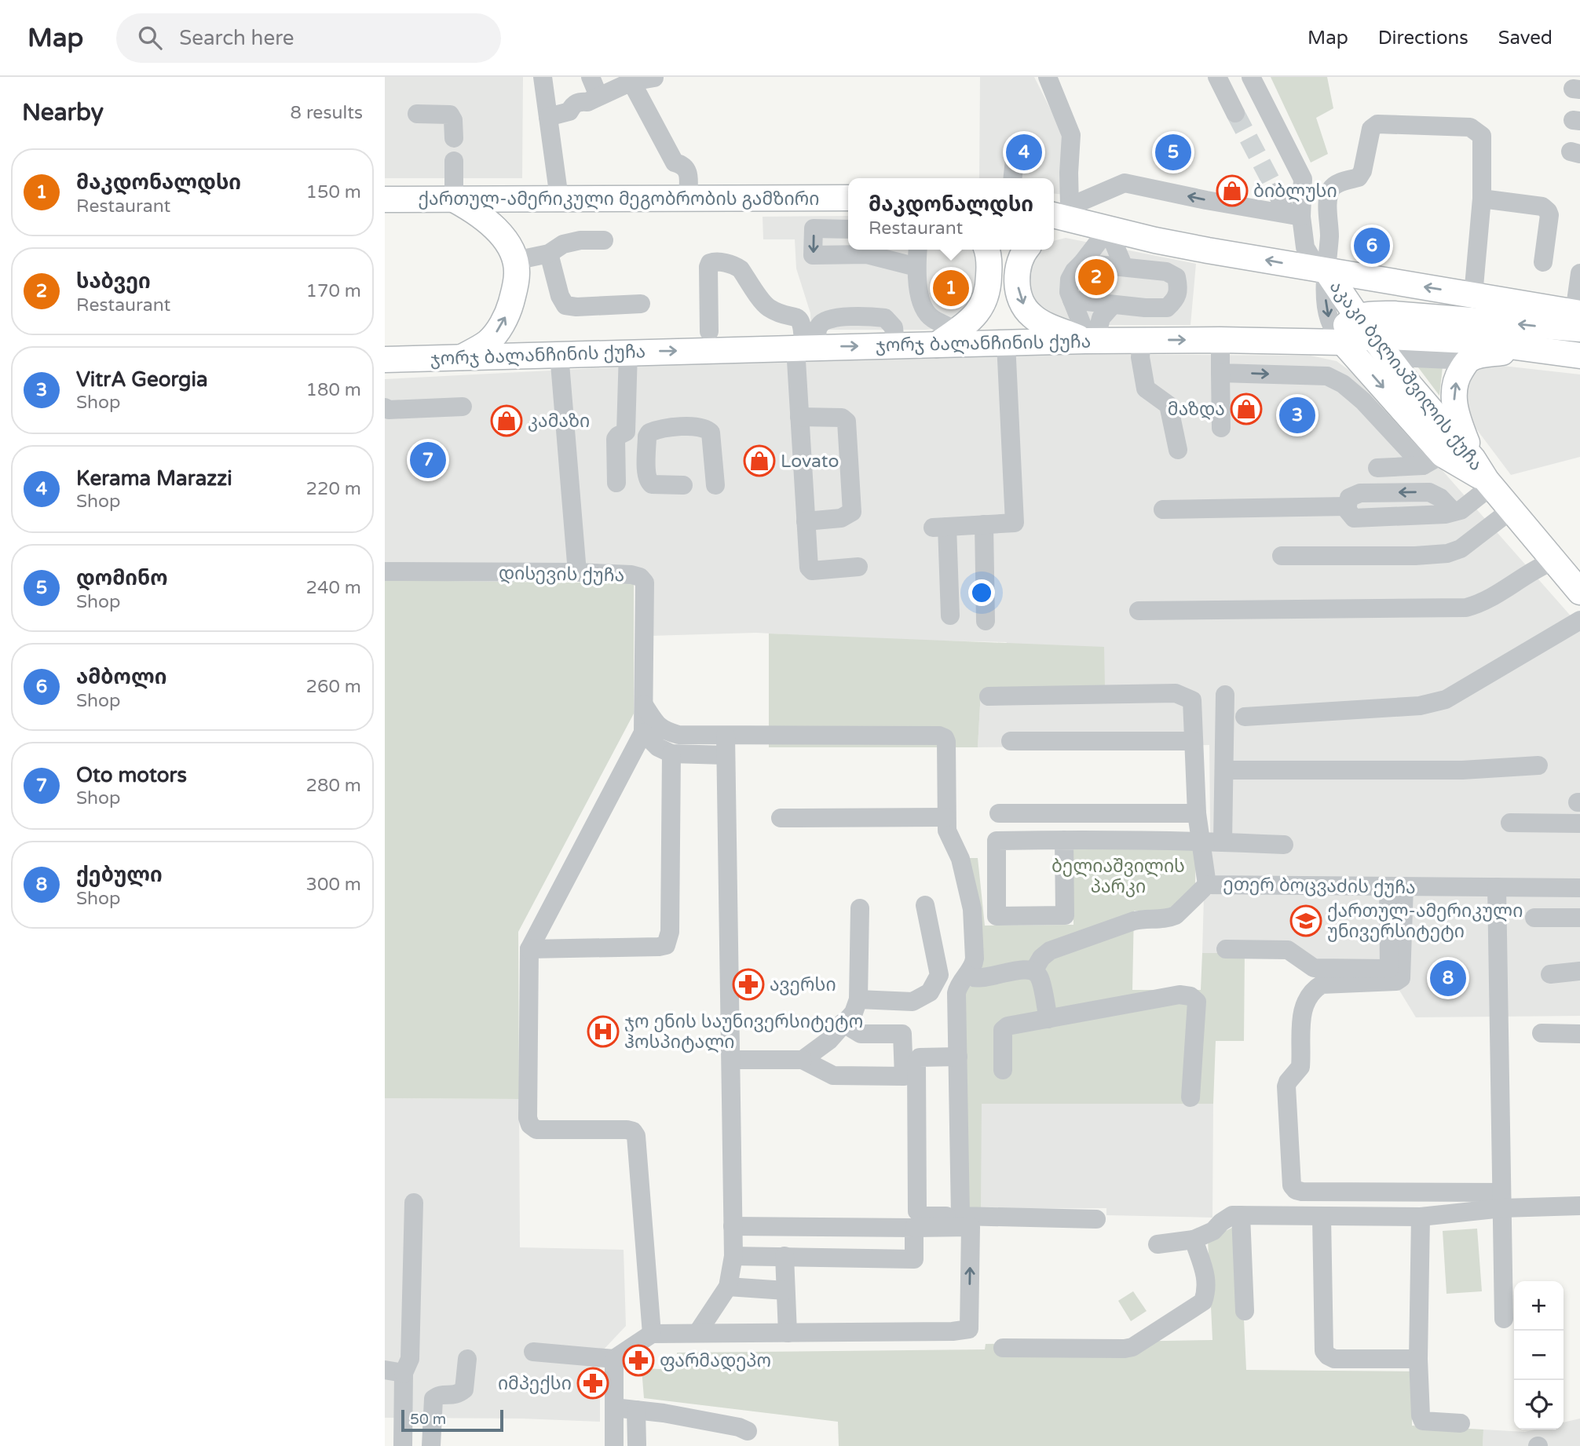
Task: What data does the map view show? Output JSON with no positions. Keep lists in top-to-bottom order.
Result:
{
  "streets": {
    "main road": ["ქართულ-ამერიკული მეგობრობის გამზირი", "ჯორჯ ბალანჩინის ქუჩა", "აკაკი ბელიაშვილის ქუჩა"],
    "street": ["დისევის ქუჩა", "ეთერ ბოცვაძის ქუჩა"]
  },
  "crossings": [
    ["ჯორჯ ბალანჩინის ქუჩა", "აკაკი ბელიაშვილის ქუჩა"]
  ],
  "parks": ["ბელიაშვილის პარკი"],
  "places": {
    "shop": [
      "ბიბლუსი",
      "მაზდა",
      "კამაზი",
      "Lovato"
    ],
    "school or university": ["ქართულ-ამერიკული უნივერსიტეტი"],
    "pharmacy": ["ავერსი", "ფარმადეპო", "იმპექსი"],
    "hospital": ["ჯო ენის საუნივერსიტეტო ჰოსპიტალი"]
  },
  "scale_bar": "50 m",
  "page": {
    "header": "Map",
    "search": "Search here",
    "nav": ["Map", "Directions", "Saved"],
    "heading": ["Nearby", "8 results"],
    "pins": [
      "4",
      "5",
      "6",
      "2",
      "1",
      "3",
      "7",
      "8"
    ],
    "list": [
      {
        "mark": "1",
        "name": "მაკდონალდსი",
        "note": "Restaurant",
        "value": "150 m"
      },
      {
        "mark": "2",
        "name": "საბვეი",
        "note": "Restaurant",
        "value": "170 m"
      },
      {
        "mark": "3",
        "name": "VitrA Georgia",
        "note": "Shop",
        "value": "180 m"
      },
      {
        "mark": "4",
        "name": "Kerama Marazzi",
        "note": "Shop",
        "value": "220 m"
      },
      {
        "mark": "5",
        "name": "დომინო",
        "note": "Shop",
        "value": "240 m"
      },
      {
        "mark": "6",
        "name": "ამბოლი",
        "note": "Shop",
        "value": "260 m"
      },
      {
        "mark": "7",
        "name": "Oto motors",
        "note": "Shop",
        "value": "280 m"
      },
      {
        "mark": "8",
        "name": "ქებული",
        "note": "Shop",
        "value": "300 m"
      }
    ],
    "popup": ["მაკდონალდსი", "Restaurant"],
    "map_buttons": ["+", "−"],
    "scale": "50 m"
  }
}
